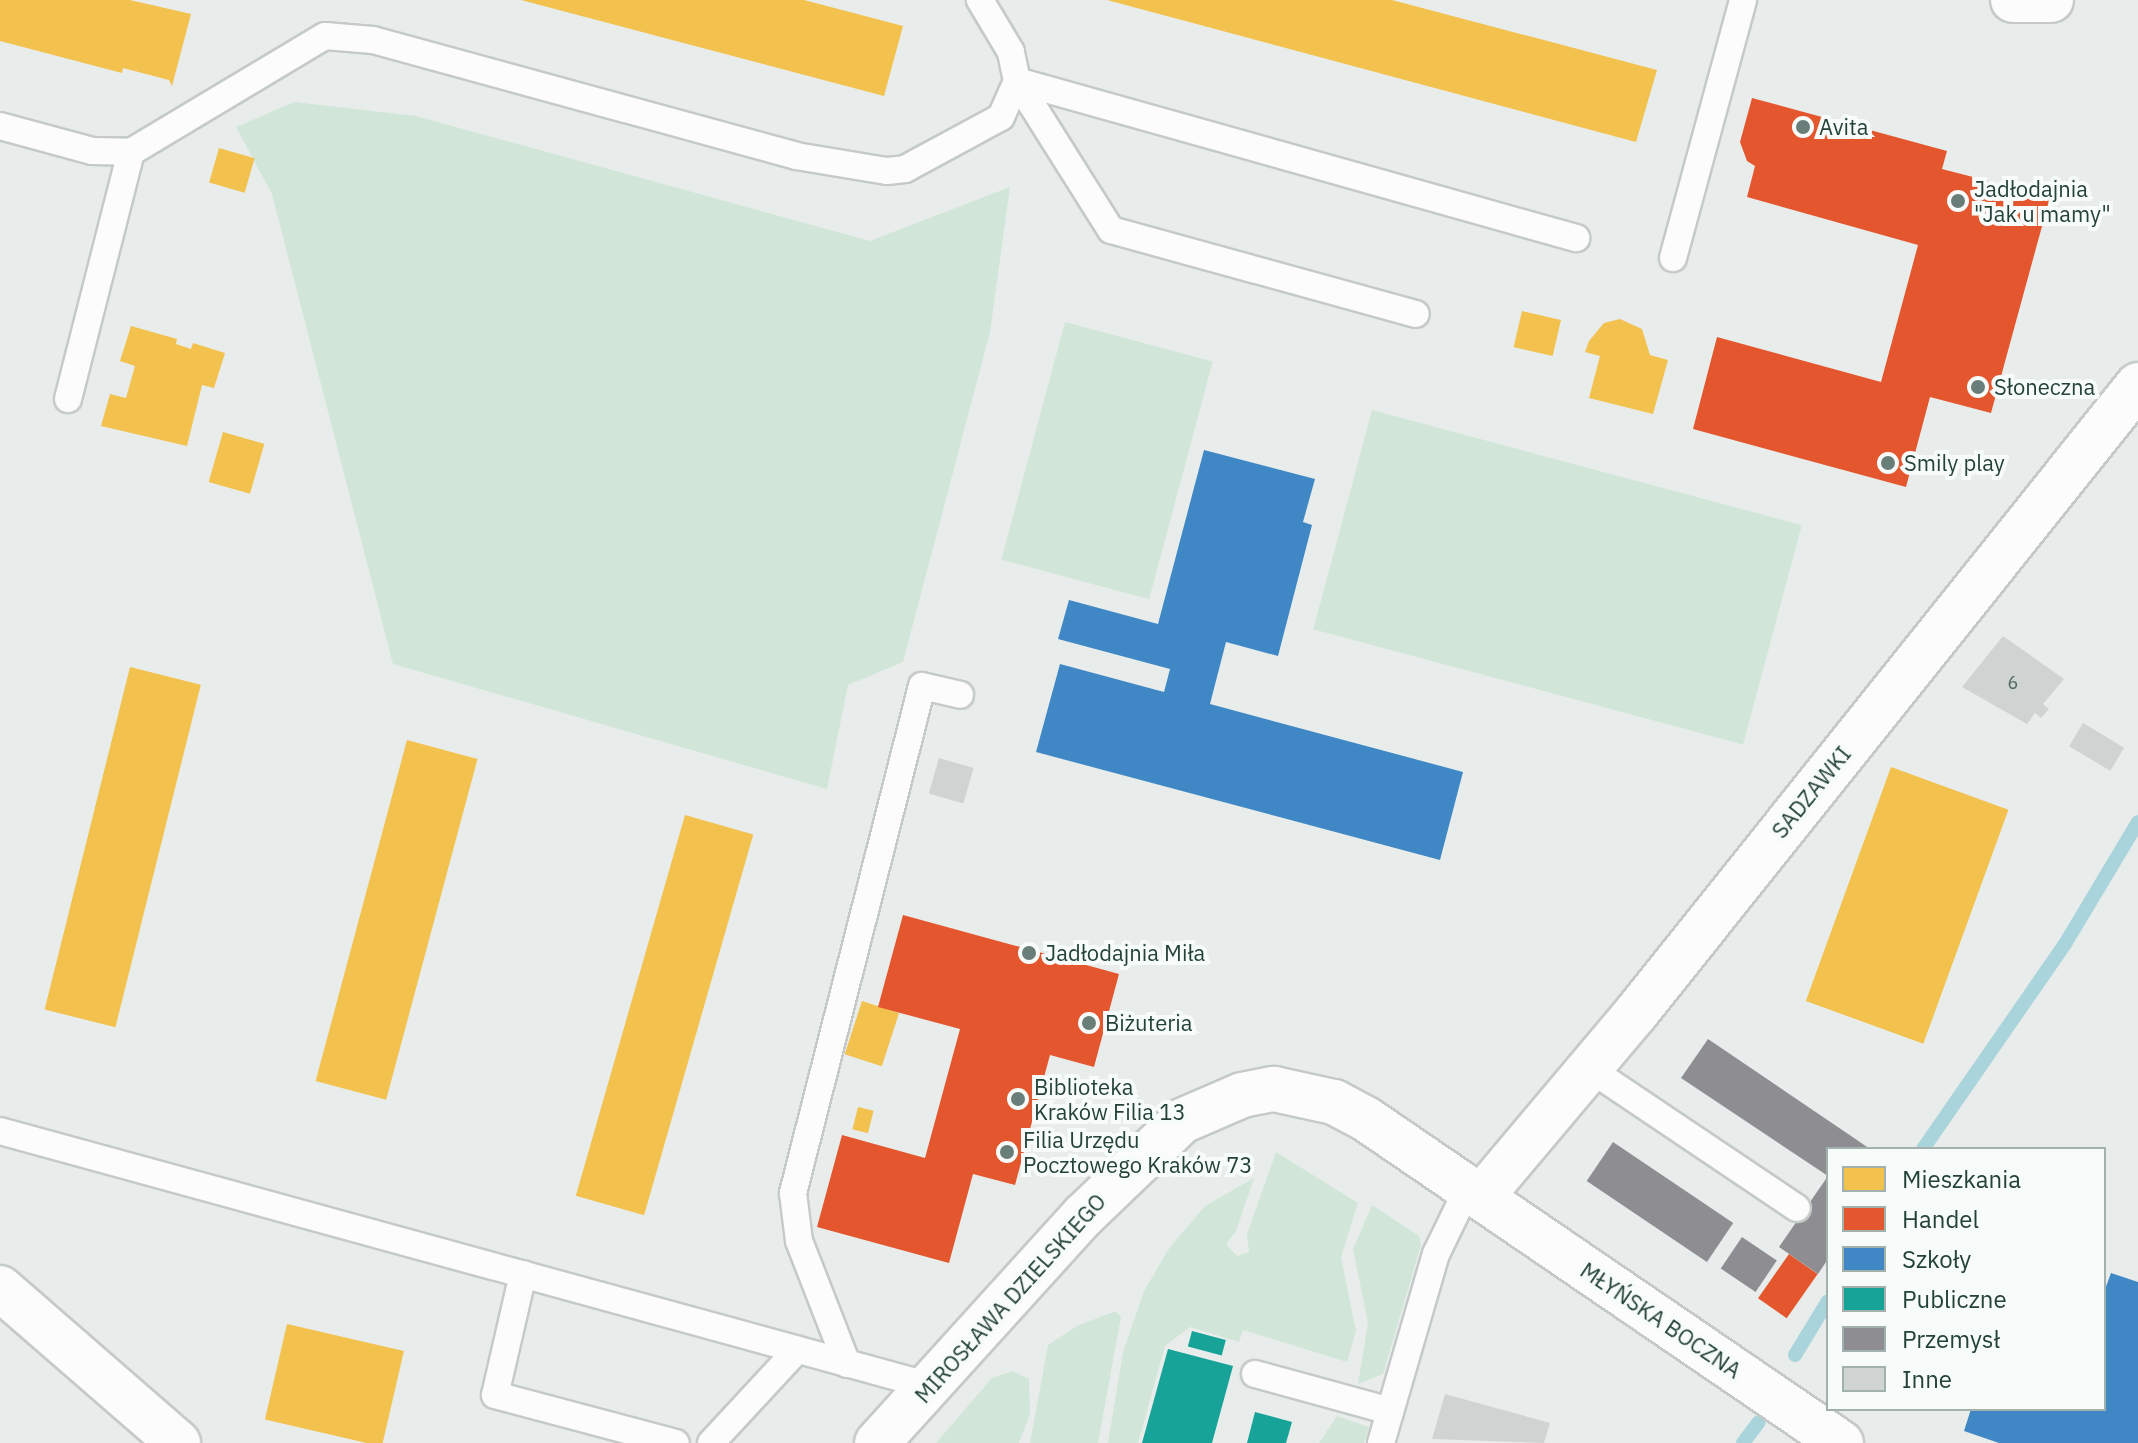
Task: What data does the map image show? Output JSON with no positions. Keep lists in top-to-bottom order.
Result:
{
  "streets": {
    "street": ["SADZAWKI", "MIROSŁAWA DZIELSKIEGO", "MŁYŃSKA BOCZNA"]
  },
  "crossings": [
    ["SADZAWKI", "MIROSŁAWA DZIELSKIEGO"],
    ["SADZAWKI", "MŁYŃSKA BOCZNA"],
    ["MIROSŁAWA DZIELSKIEGO", "MŁYŃSKA BOCZNA"]
  ],
  "places": [
    "Avita",
    "Jadłodajnia \"Jak u mamy\"",
    "Słoneczna",
    "Smily play",
    "Jadłodajnia Miła",
    "Biżuteria",
    "Biblioteka Kraków Filia 13",
    "Filia Urzędu Pocztowego Kraków 73"
  ],
  "house_numbers": ["6"],
  "legend": [
    "Mieszkania",
    "Handel",
    "Szkoły",
    "Publiczne",
    "Przemysł",
    "Inne"
  ]
}
